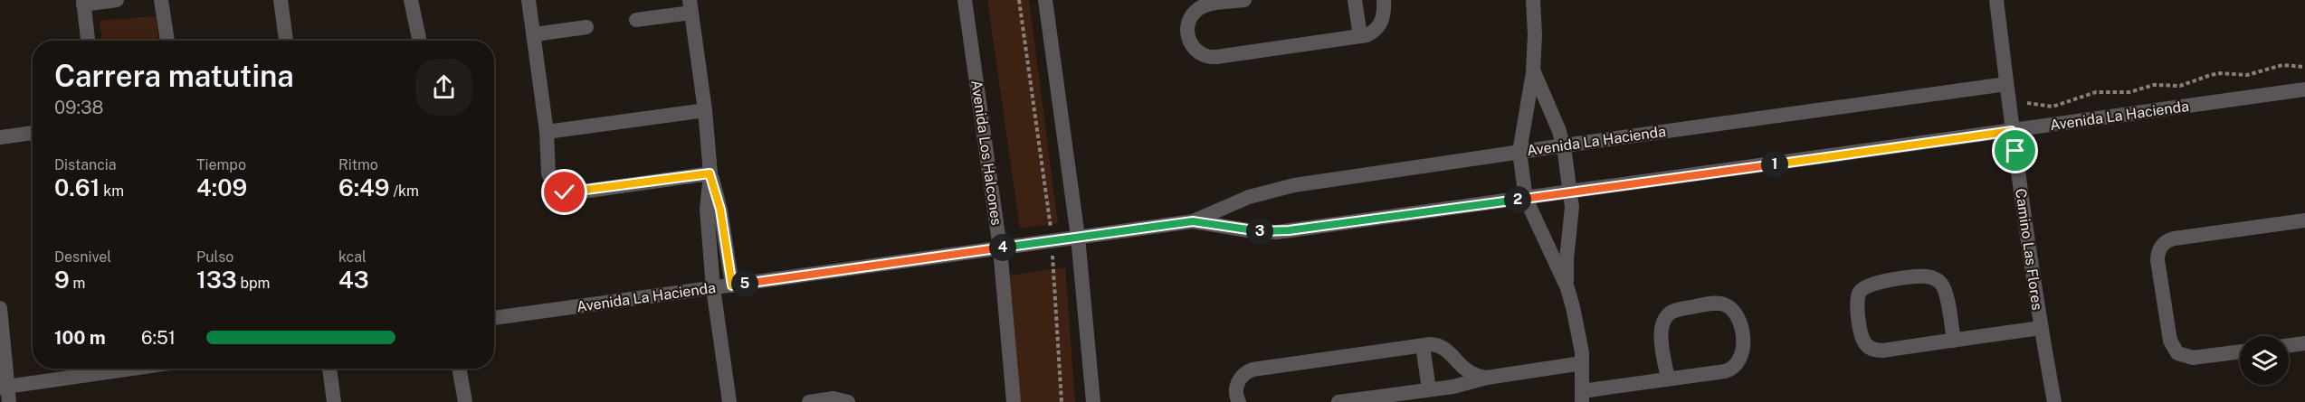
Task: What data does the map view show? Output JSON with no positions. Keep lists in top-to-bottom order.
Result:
{
  "streets": {
    "street": ["Avenida La Hacienda", "Avenida Los Halcones", "Camino Las Flores"]
  },
  "crossings": [
    ["Avenida La Hacienda", "Avenida Los Halcones"],
    ["Avenida La Hacienda", "Camino Las Flores"]
  ],
  "page": {
    "heading": ["Carrera matutina", "09:38"],
    "stats": [
      ["Distancia", "0.61 km"],
      ["Tiempo", "4:09"],
      ["Ritmo", "6:49 /km"],
      ["Desnivel", "9 m"],
      ["Pulso", "133 bpm"],
      ["kcal", "43"]
    ],
    "pins": [
      "1",
      "2",
      "3",
      "4",
      "5"
    ],
    "list": [
      {
        "name": "100 m",
        "note": "6:51"
      }
    ]
  }
}
